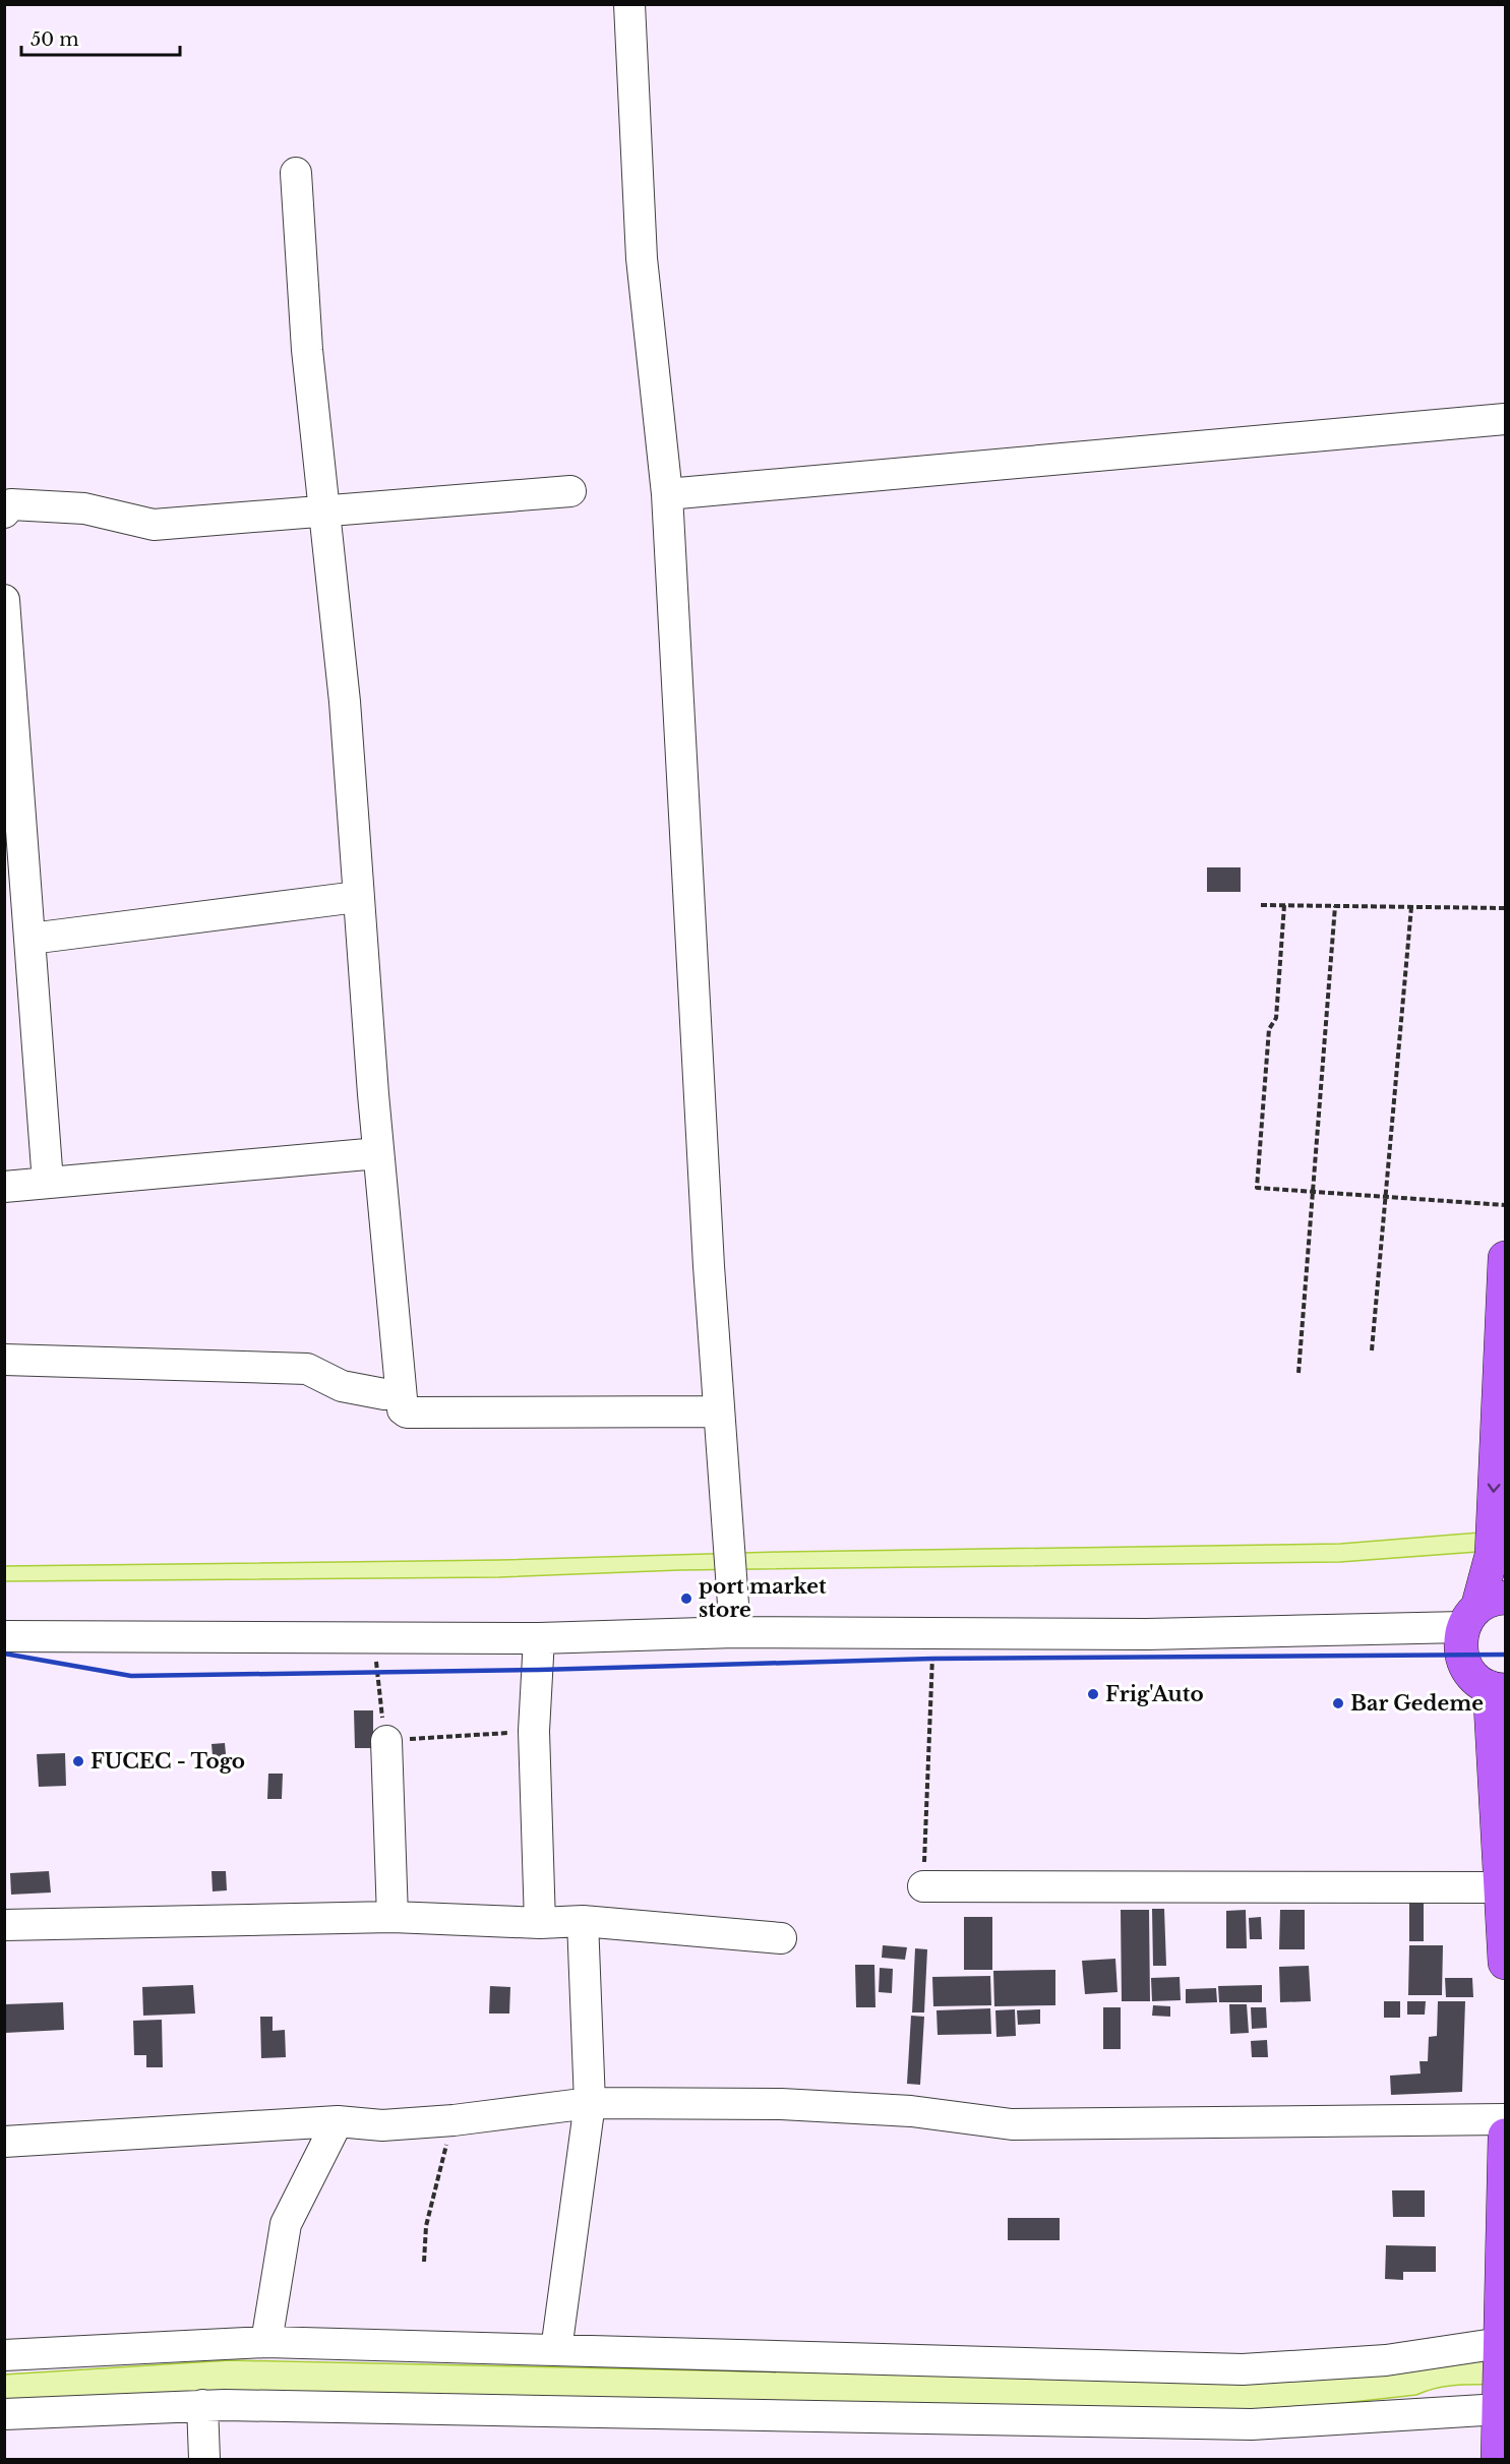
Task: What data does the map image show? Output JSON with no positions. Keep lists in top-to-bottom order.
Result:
{
  "places": [
    "port market store",
    "Frig'Auto",
    "Bar Gedeme",
    "FUCEC - Togo"
  ],
  "scale_bar": "50 m"
}
